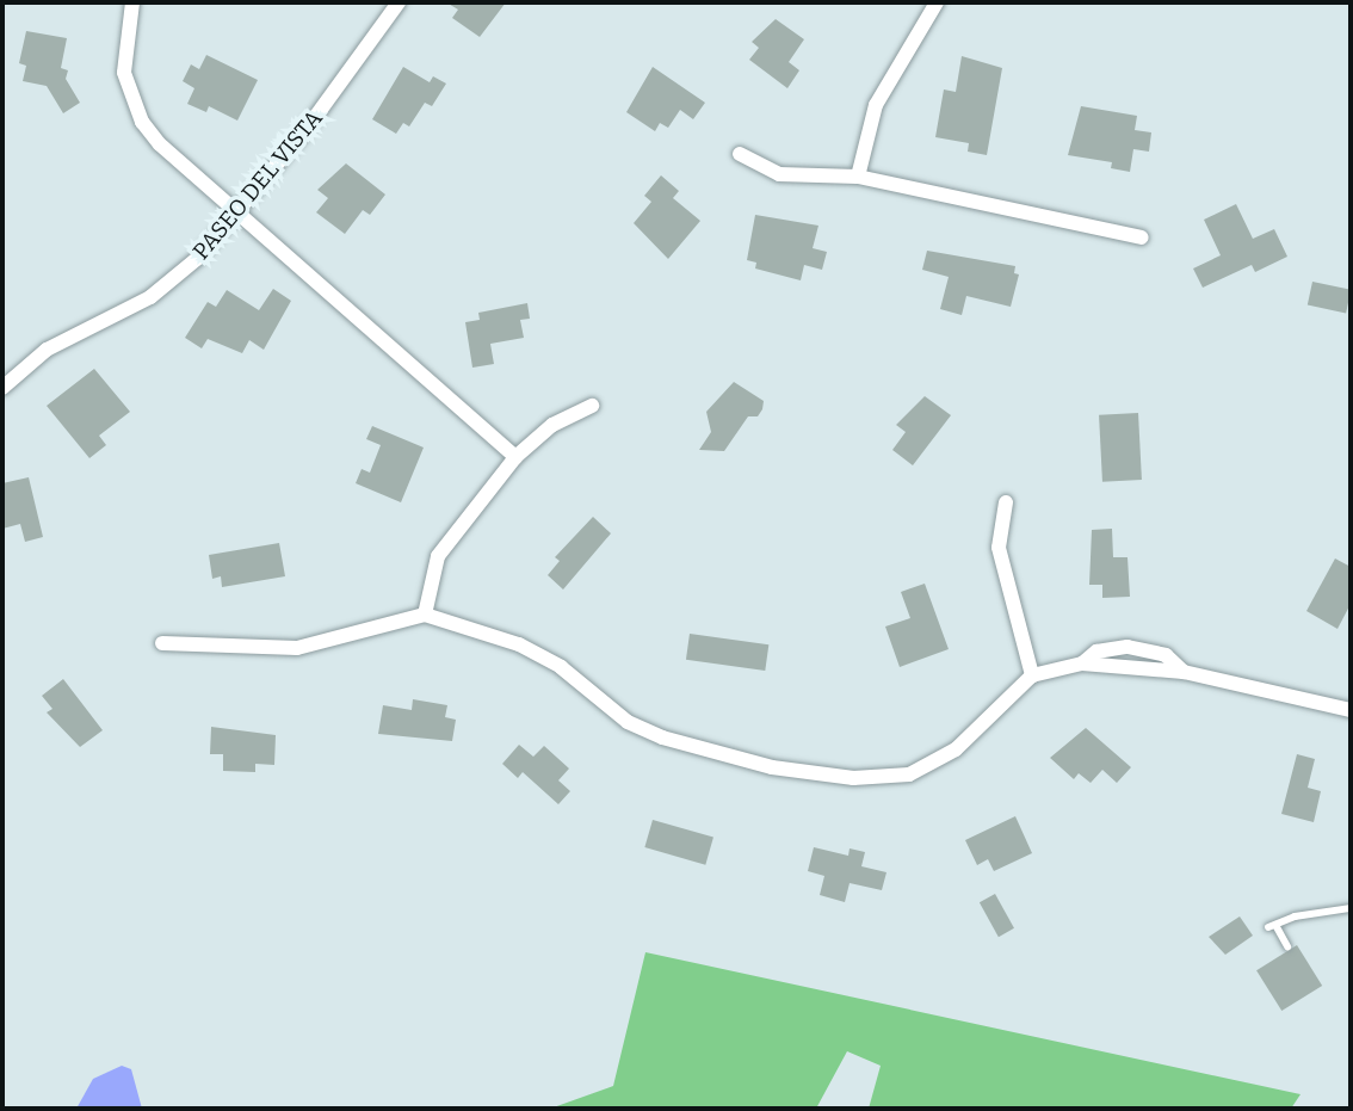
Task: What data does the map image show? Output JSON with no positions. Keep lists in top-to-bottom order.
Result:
{
  "streets": {
    "street": ["PASEO DEL VISTA"]
  }
}
